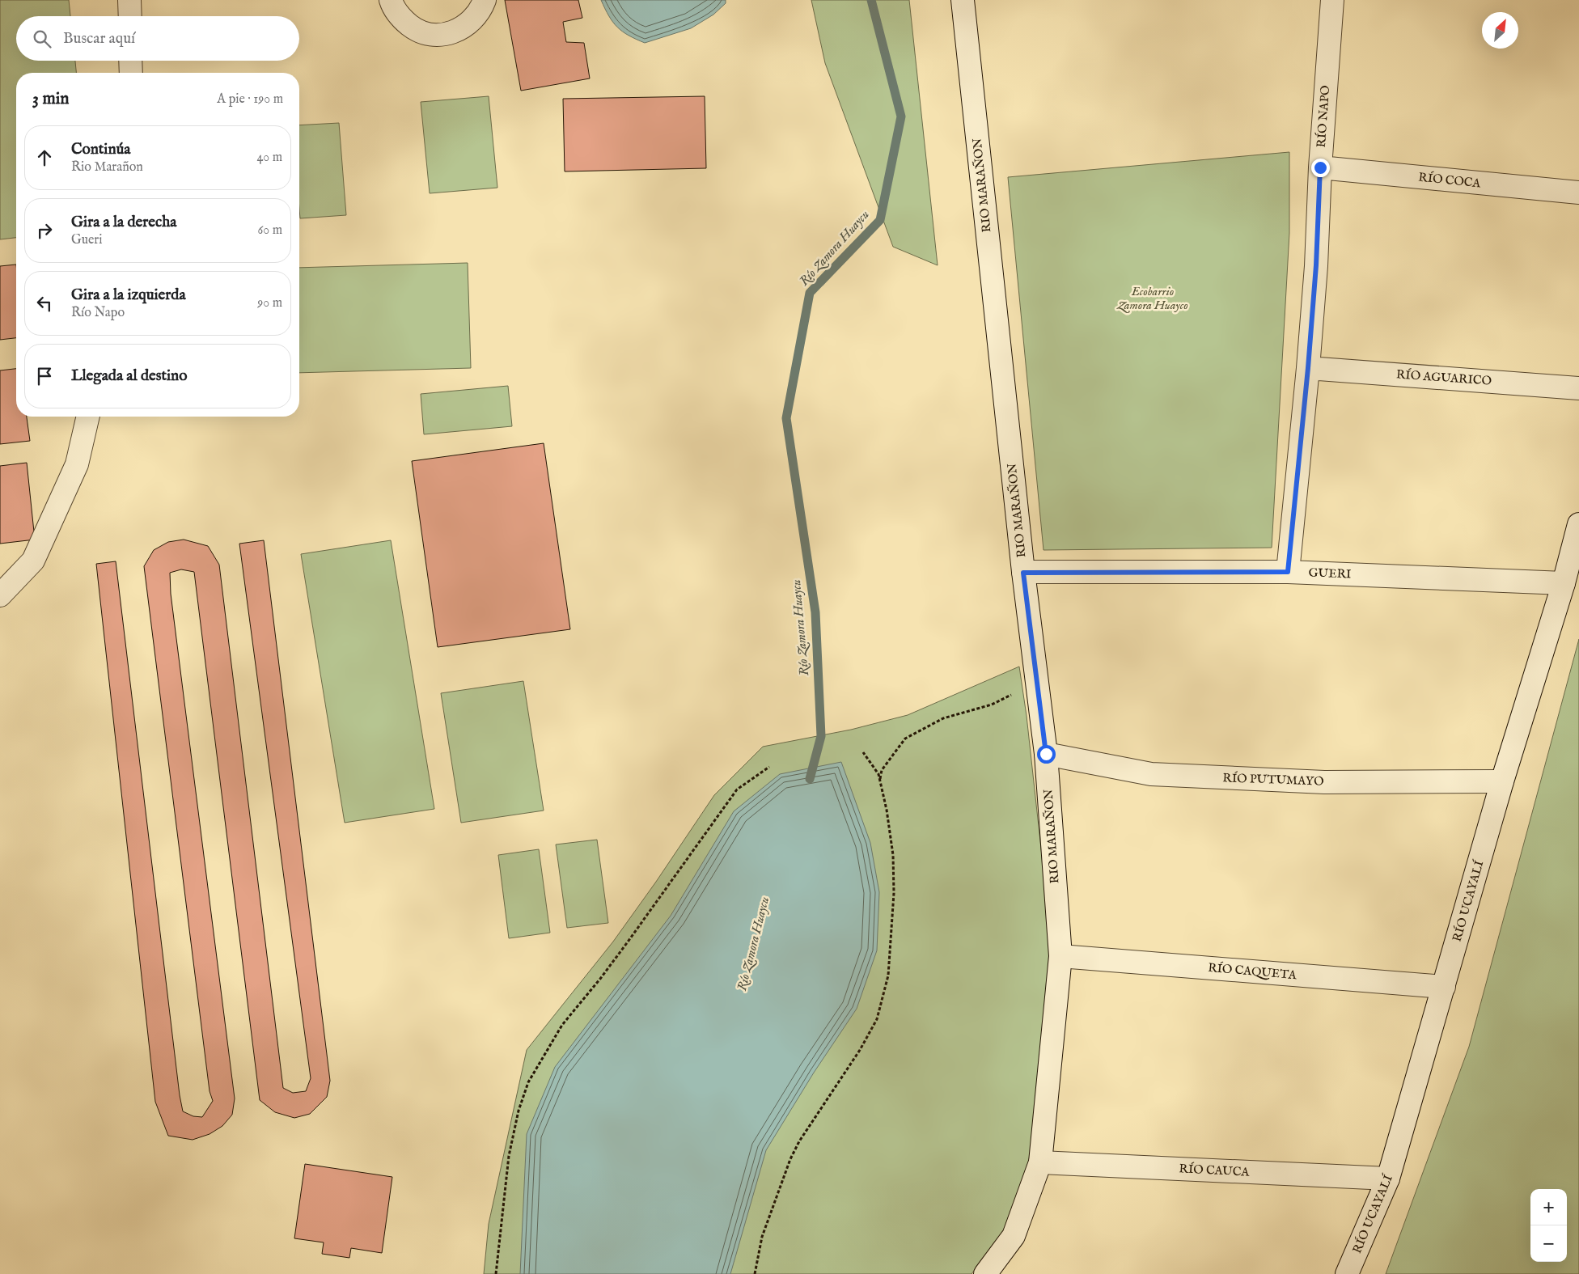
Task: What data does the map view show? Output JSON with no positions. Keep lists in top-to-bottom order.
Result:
{
  "streets": {
    "street": [
      "RÍO NAPO",
      "RÍO COCA",
      "RIO MARAÑON",
      "RÍO AGUARICO",
      "GUERI",
      "RÍO PUTUMAYO",
      "RÍO UCAYALÍ",
      "RÍO CAQUETA",
      "RÍO CAUCA"
    ]
  },
  "crossings": [
    ["RÍO NAPO", "RÍO COCA"],
    ["RÍO NAPO", "RÍO AGUARICO"],
    ["RÍO NAPO", "GUERI"],
    ["RIO MARAÑON", "GUERI"],
    ["RIO MARAÑON", "RÍO PUTUMAYO"],
    ["RIO MARAÑON", "RÍO CAQUETA"],
    ["RIO MARAÑON", "RÍO CAUCA"],
    ["GUERI", "RÍO UCAYALÍ"],
    ["RÍO PUTUMAYO", "RÍO UCAYALÍ"],
    ["RÍO UCAYALÍ", "RÍO CAQUETA"],
    ["RÍO UCAYALÍ", "RÍO CAUCA"]
  ],
  "water": ["Río Zamora Huaycu"],
  "parks": ["Ecobarrio Zamora Huayco"],
  "north": "top right",
  "page": {
    "search": "Buscar aquí",
    "heading": ["3 min", "A pie · 190 m"],
    "list": [
      ["Continúa", "Rio Marañon", "40 m"],
      ["Gira a la derecha", "Gueri", "60 m"],
      ["Gira a la izquierda", "Río Napo", "90 m"],
      "Llegada al destino"
    ],
    "map_buttons": ["+", "−"]
  }
}
